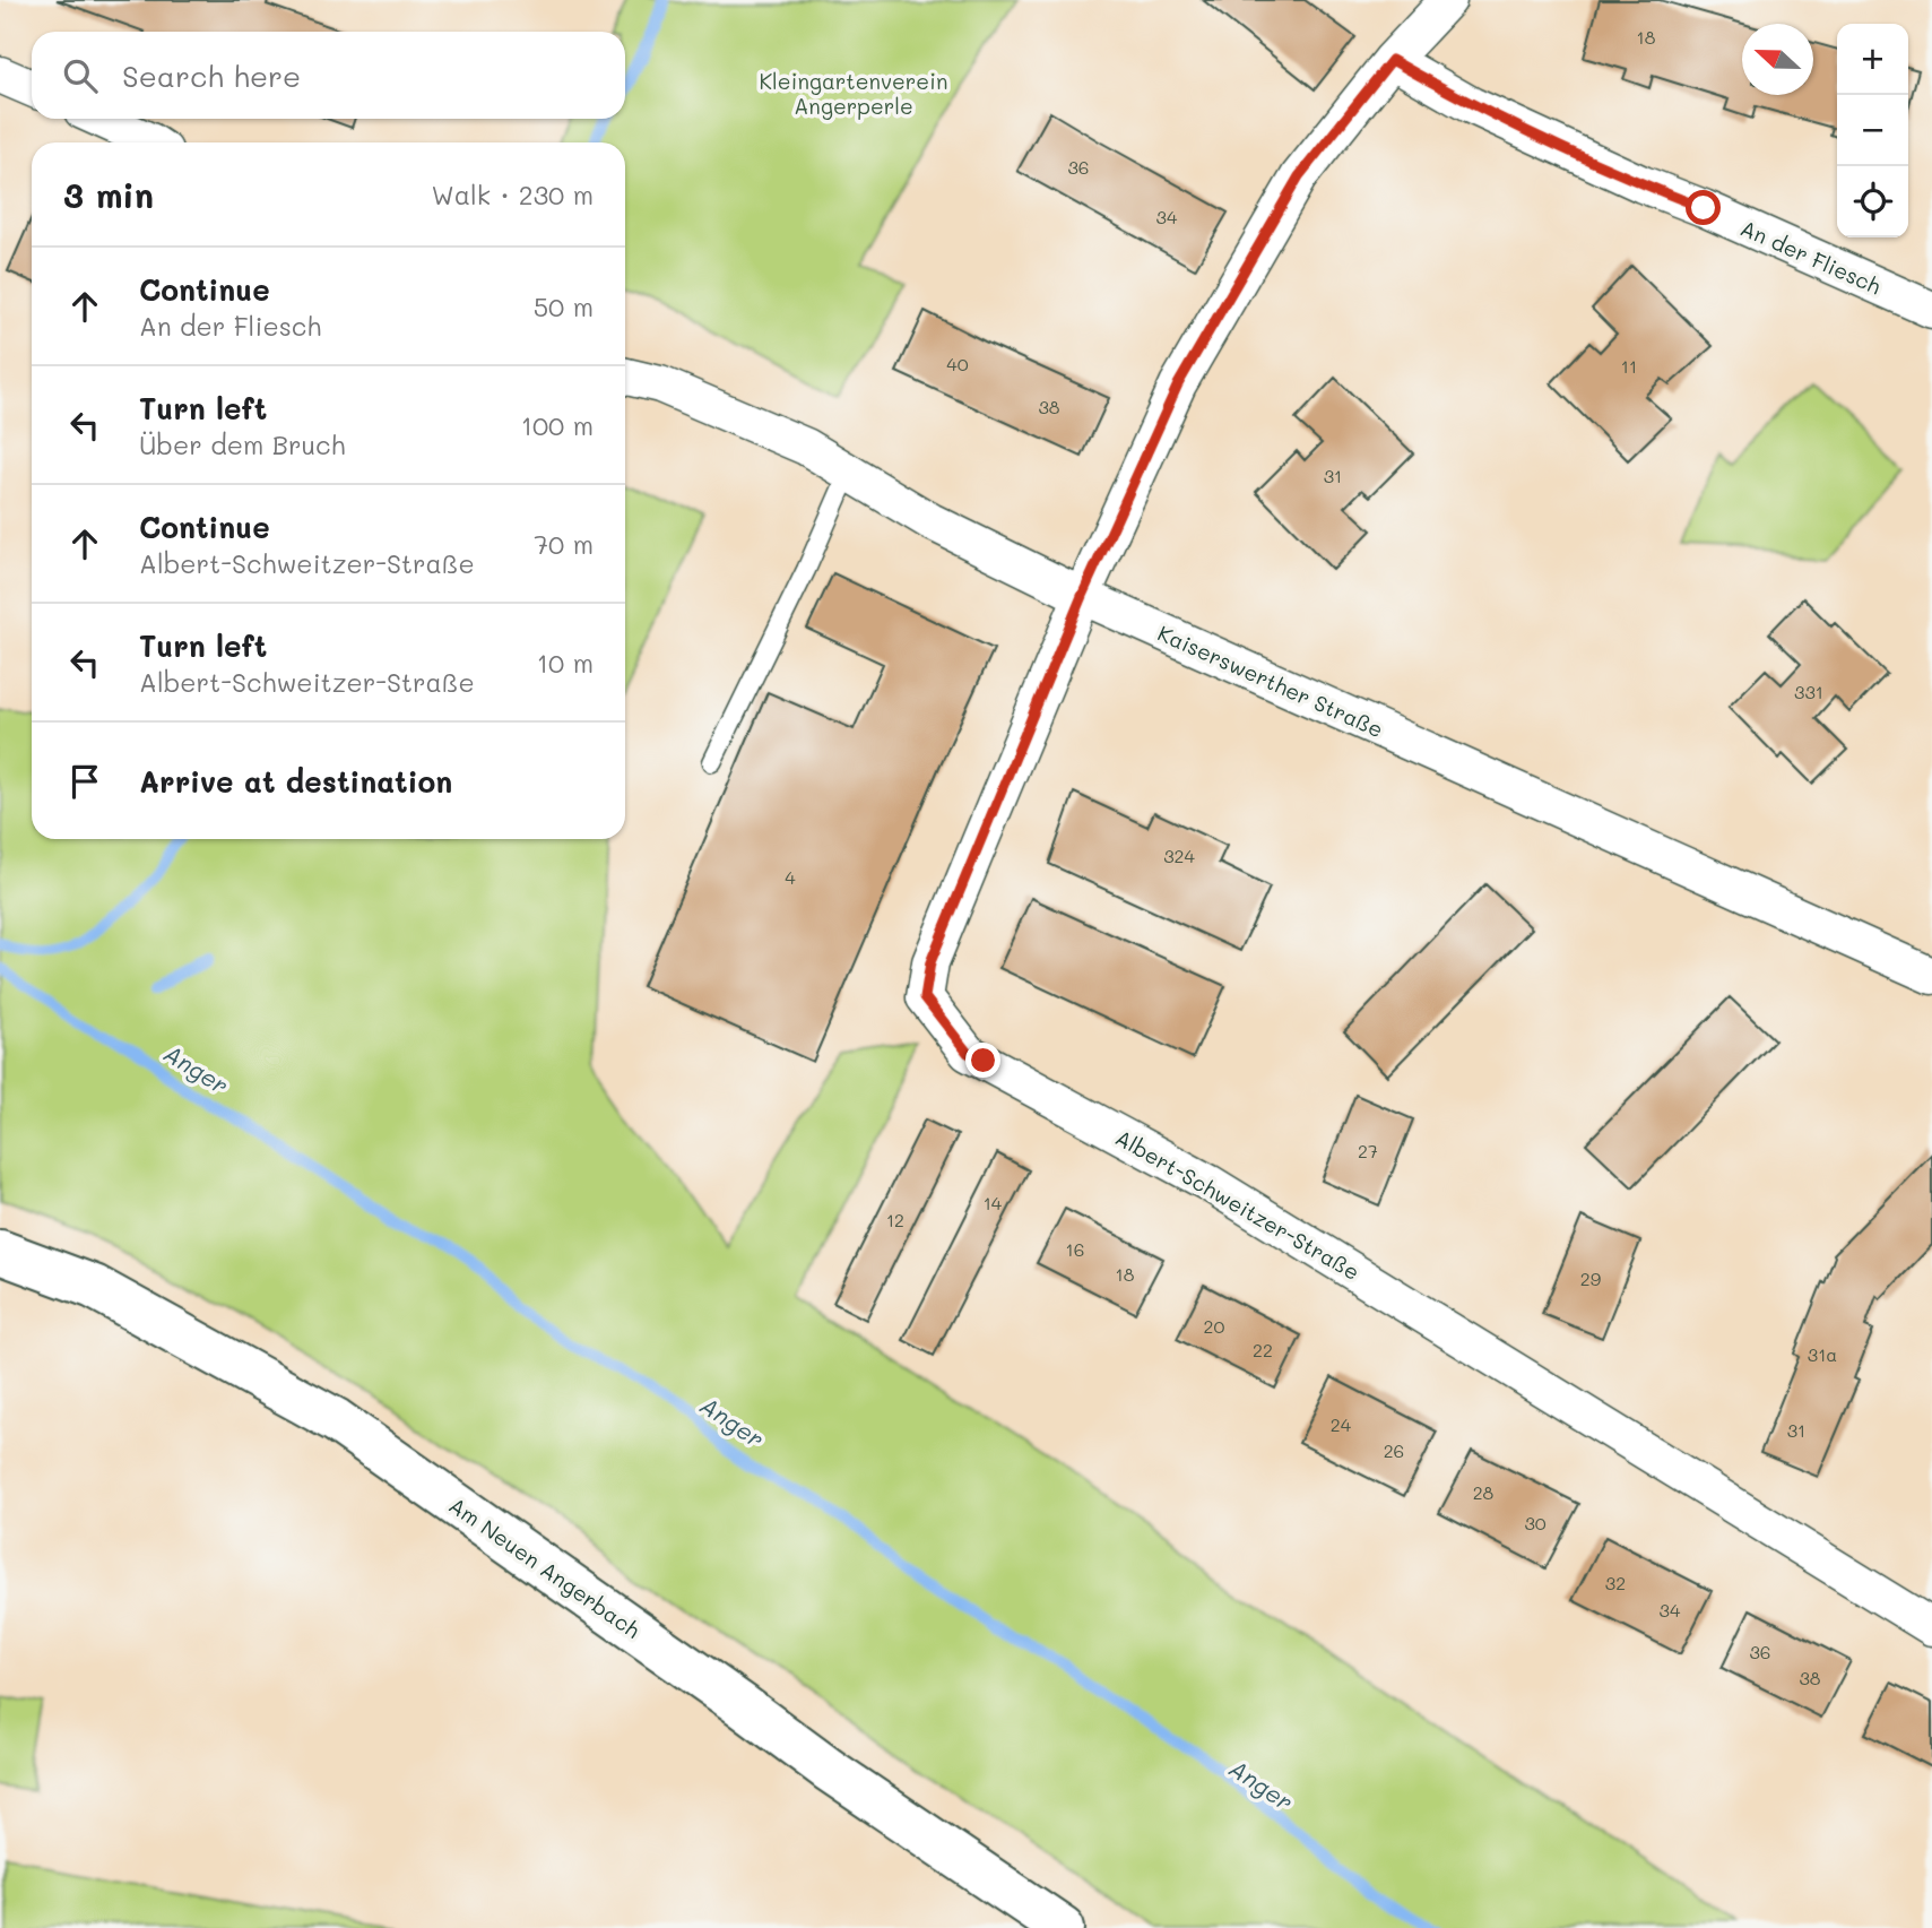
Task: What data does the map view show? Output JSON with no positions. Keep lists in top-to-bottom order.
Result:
{
  "streets": {
    "street": [
      "An der Fliesch",
      "Kaiserswerther Straße",
      "Albert-Schweitzer-Straße",
      "Am Neuen Angerbach"
    ]
  },
  "crossings": [
    ["An der Fliesch", "Albert-Schweitzer-Straße"],
    ["Kaiserswerther Straße", "Albert-Schweitzer-Straße"]
  ],
  "water": ["Anger"],
  "parks": ["Kleingartenverein Angerperle"],
  "house_numbers": [
    "18",
    "36",
    "34",
    "40",
    "11",
    "38",
    "31",
    "331",
    "324",
    "4",
    "27",
    "14",
    "12",
    "16",
    "18",
    "29",
    "20",
    "22",
    "31a",
    "24",
    "31",
    "26",
    "28",
    "30",
    "32",
    "34",
    "36",
    "38"
  ],
  "north": "left",
  "page": {
    "map_buttons": ["+", "−"],
    "search": "Search here",
    "heading": ["3 min", "Walk · 230 m"],
    "list": [
      ["Continue", "An der Fliesch", "50 m"],
      ["Turn left", "Über dem Bruch", "100 m"],
      ["Continue", "Albert-Schweitzer-Straße", "70 m"],
      ["Turn left", "Albert-Schweitzer-Straße", "10 m"],
      "Arrive at destination"
    ]
  }
}
